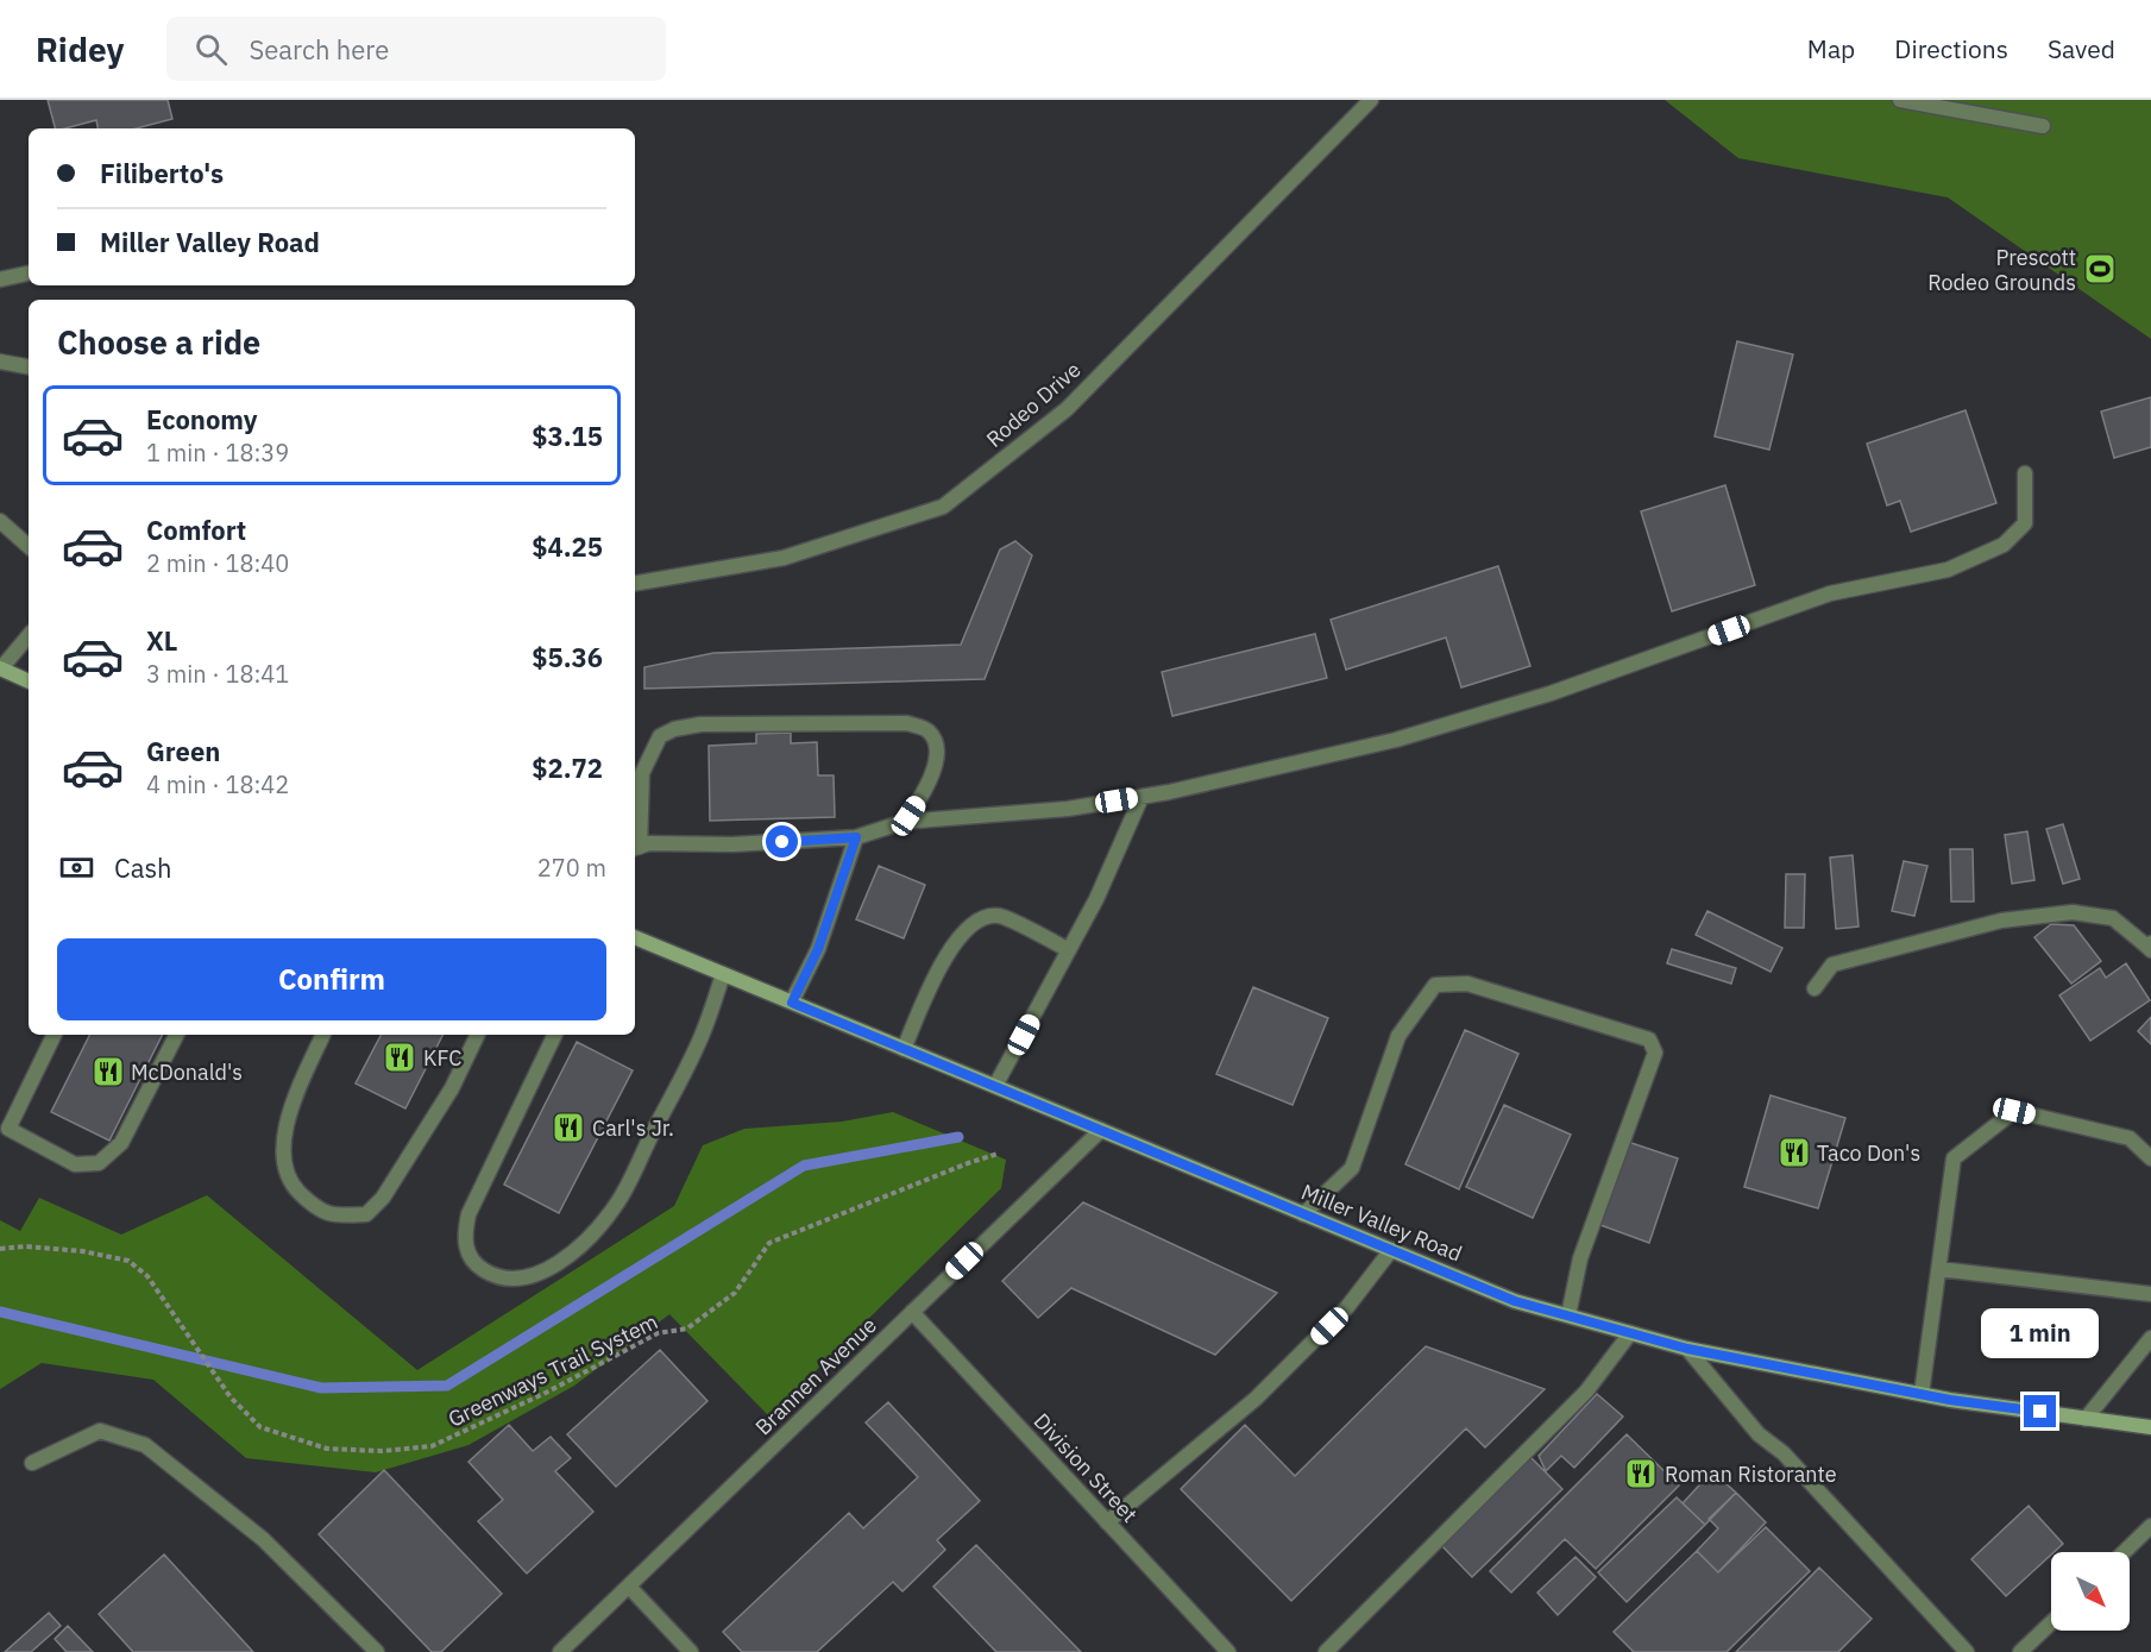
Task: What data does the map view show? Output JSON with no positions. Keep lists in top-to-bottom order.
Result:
{
  "streets": {
    "main road": ["Miller Valley Road"],
    "street": ["Rodeo Drive", "Brannen Avenue", "Division Street"],
    "path": ["Greenways Trail System"]
  },
  "crossings": [
    ["Miller Valley Road", "Brannen Avenue"],
    ["Brannen Avenue", "Division Street"]
  ],
  "places": {
    "sports": ["Prescott Rodeo Grounds"],
    "restaurant": [
      "KFC",
      "McDonald's",
      "Carl's Jr.",
      "Taco Don's",
      "Roman Ristorante"
    ]
  },
  "north": "bottom right",
  "page": {
    "header": "Ridey",
    "search": "Search here",
    "nav": ["Map", "Directions", "Saved"],
    "banner": ["Filiberto's", "Miller Valley Road"],
    "heading": "Choose a ride",
    "list": [
      {
        "name": "Economy",
        "note": "1 min · 18:39",
        "value": "$3.15"
      },
      {
        "name": "Comfort",
        "note": "2 min · 18:40",
        "value": "$4.25"
      },
      {
        "name": "XL",
        "note": "3 min · 18:41",
        "value": "$5.36"
      },
      {
        "name": "Green",
        "note": "4 min · 18:42",
        "value": "$2.72"
      }
    ],
    "pay": ["Cash", "270 m"],
    "buttons": "Confirm",
    "bubble": "1 min"
  }
}
